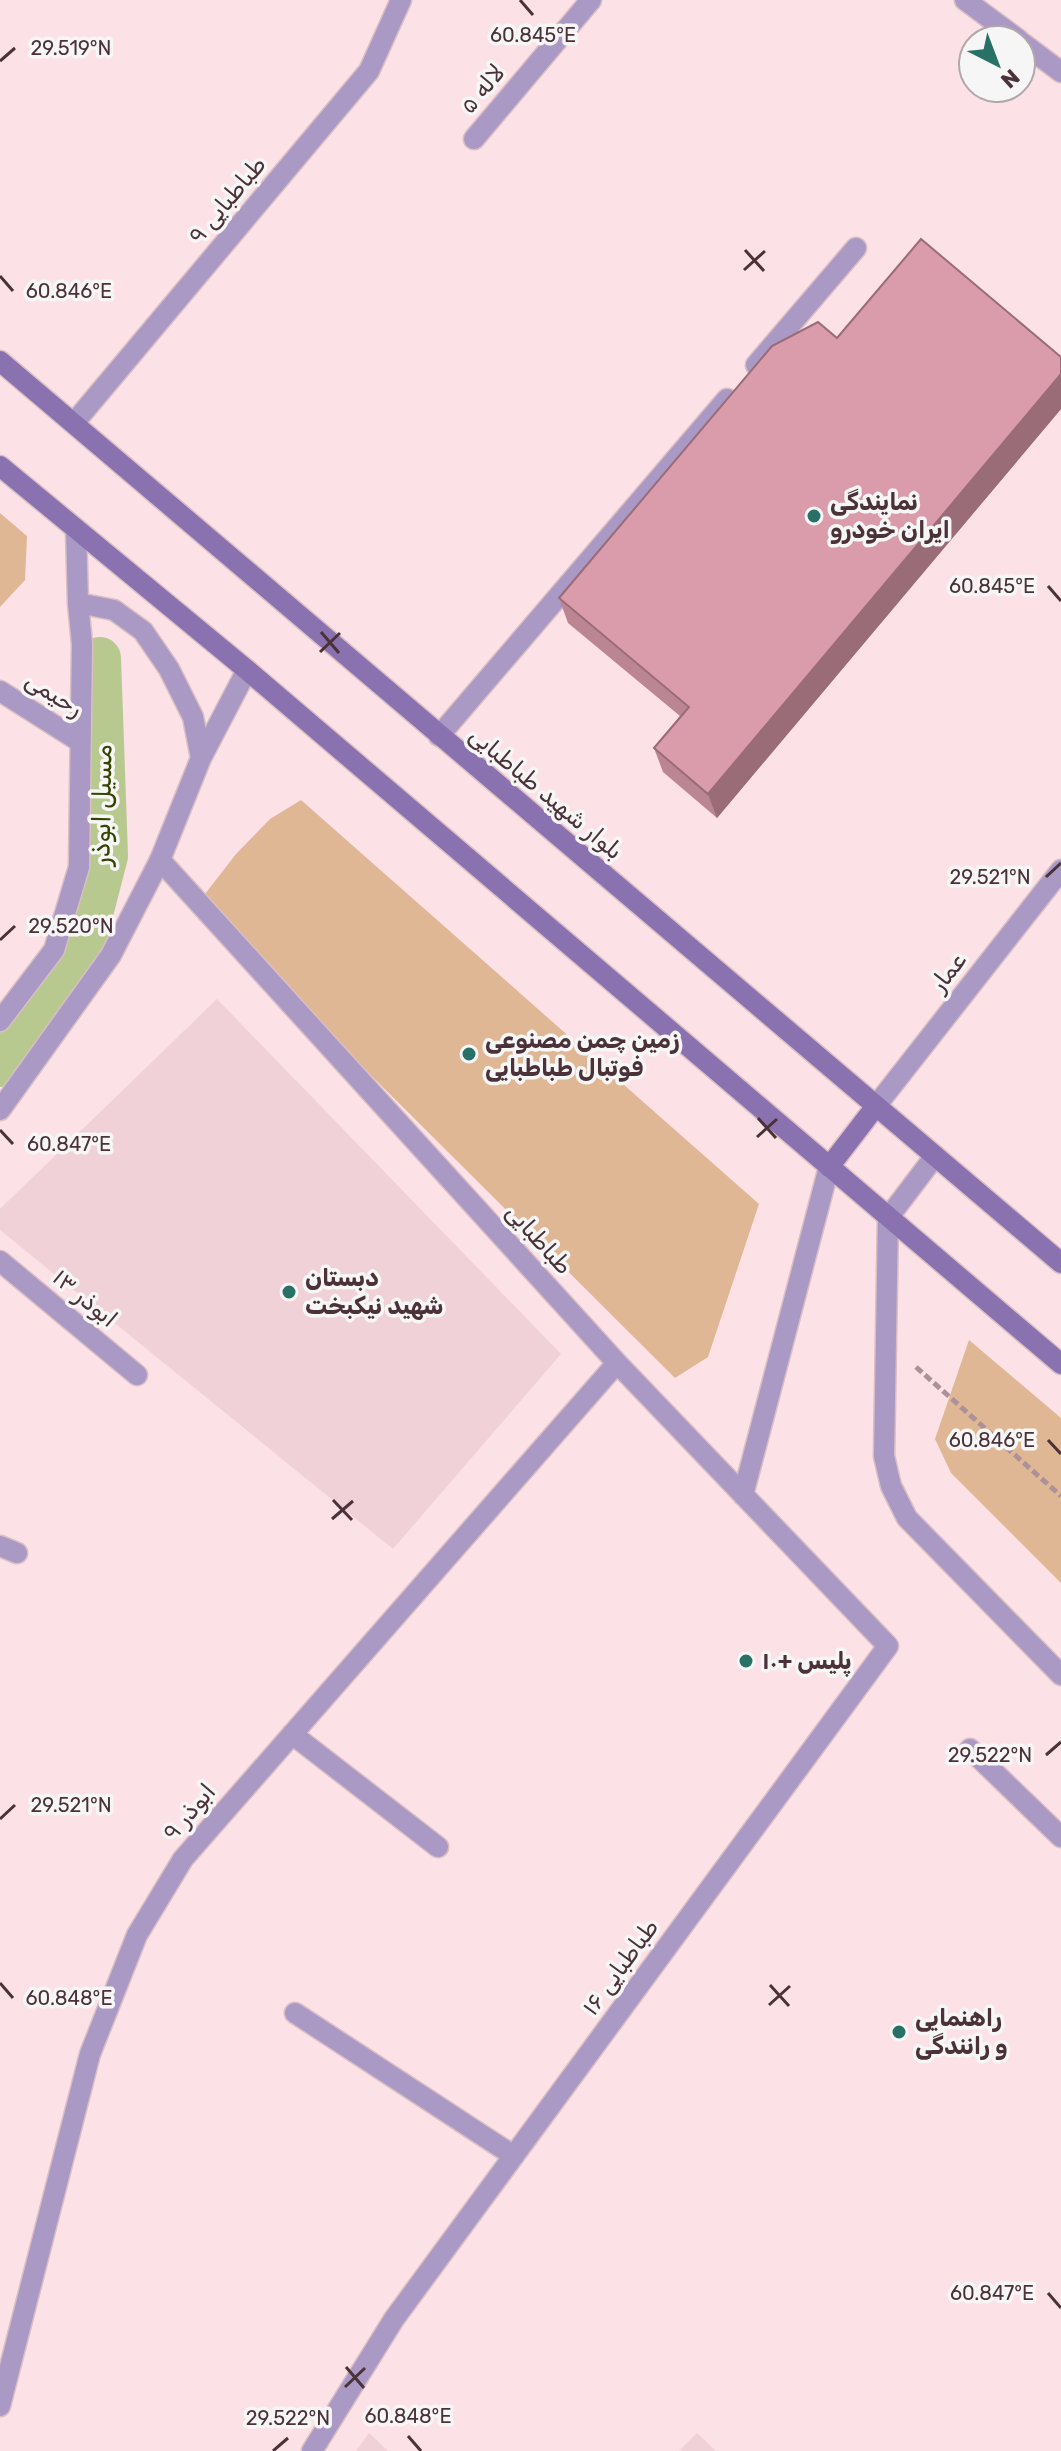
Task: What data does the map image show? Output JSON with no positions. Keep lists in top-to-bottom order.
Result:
{
  "streets": {
    "main road": ["بلوار شهید طباطبایی"],
    "street": [
      "لاله ۵",
      "طباطبایی ۹",
      "رحیمی",
      "عمار",
      "طباطبایی",
      "ابوذر ۱۳",
      "ابوذر ۹",
      "طباطبایی ۱۶"
    ]
  },
  "crossings": [
    ["طباطبایی ۹", "بلوار شهید طباطبایی"],
    ["بلوار شهید طباطبایی", "عمار"],
    ["طباطبایی", "ابوذر ۹"],
    ["طباطبایی", "طباطبایی ۱۶"]
  ],
  "water": ["مسیل ابوذر"],
  "places": [
    "نمایندگی ایران خودرو",
    "زمین چمن مصنوعی فوتبال طباطبایی",
    "دبستان شهید نیکبخت",
    "پلیس +۱۰",
    "راهنمایی و رانندگی"
  ],
  "north": "bottom right",
  "coordinates": [
    "60.845°E",
    "29.519°N",
    "60.846°E",
    "29.521°N",
    "29.520°N",
    "60.847°E",
    "29.522°N",
    "60.848°E"
  ]
}
